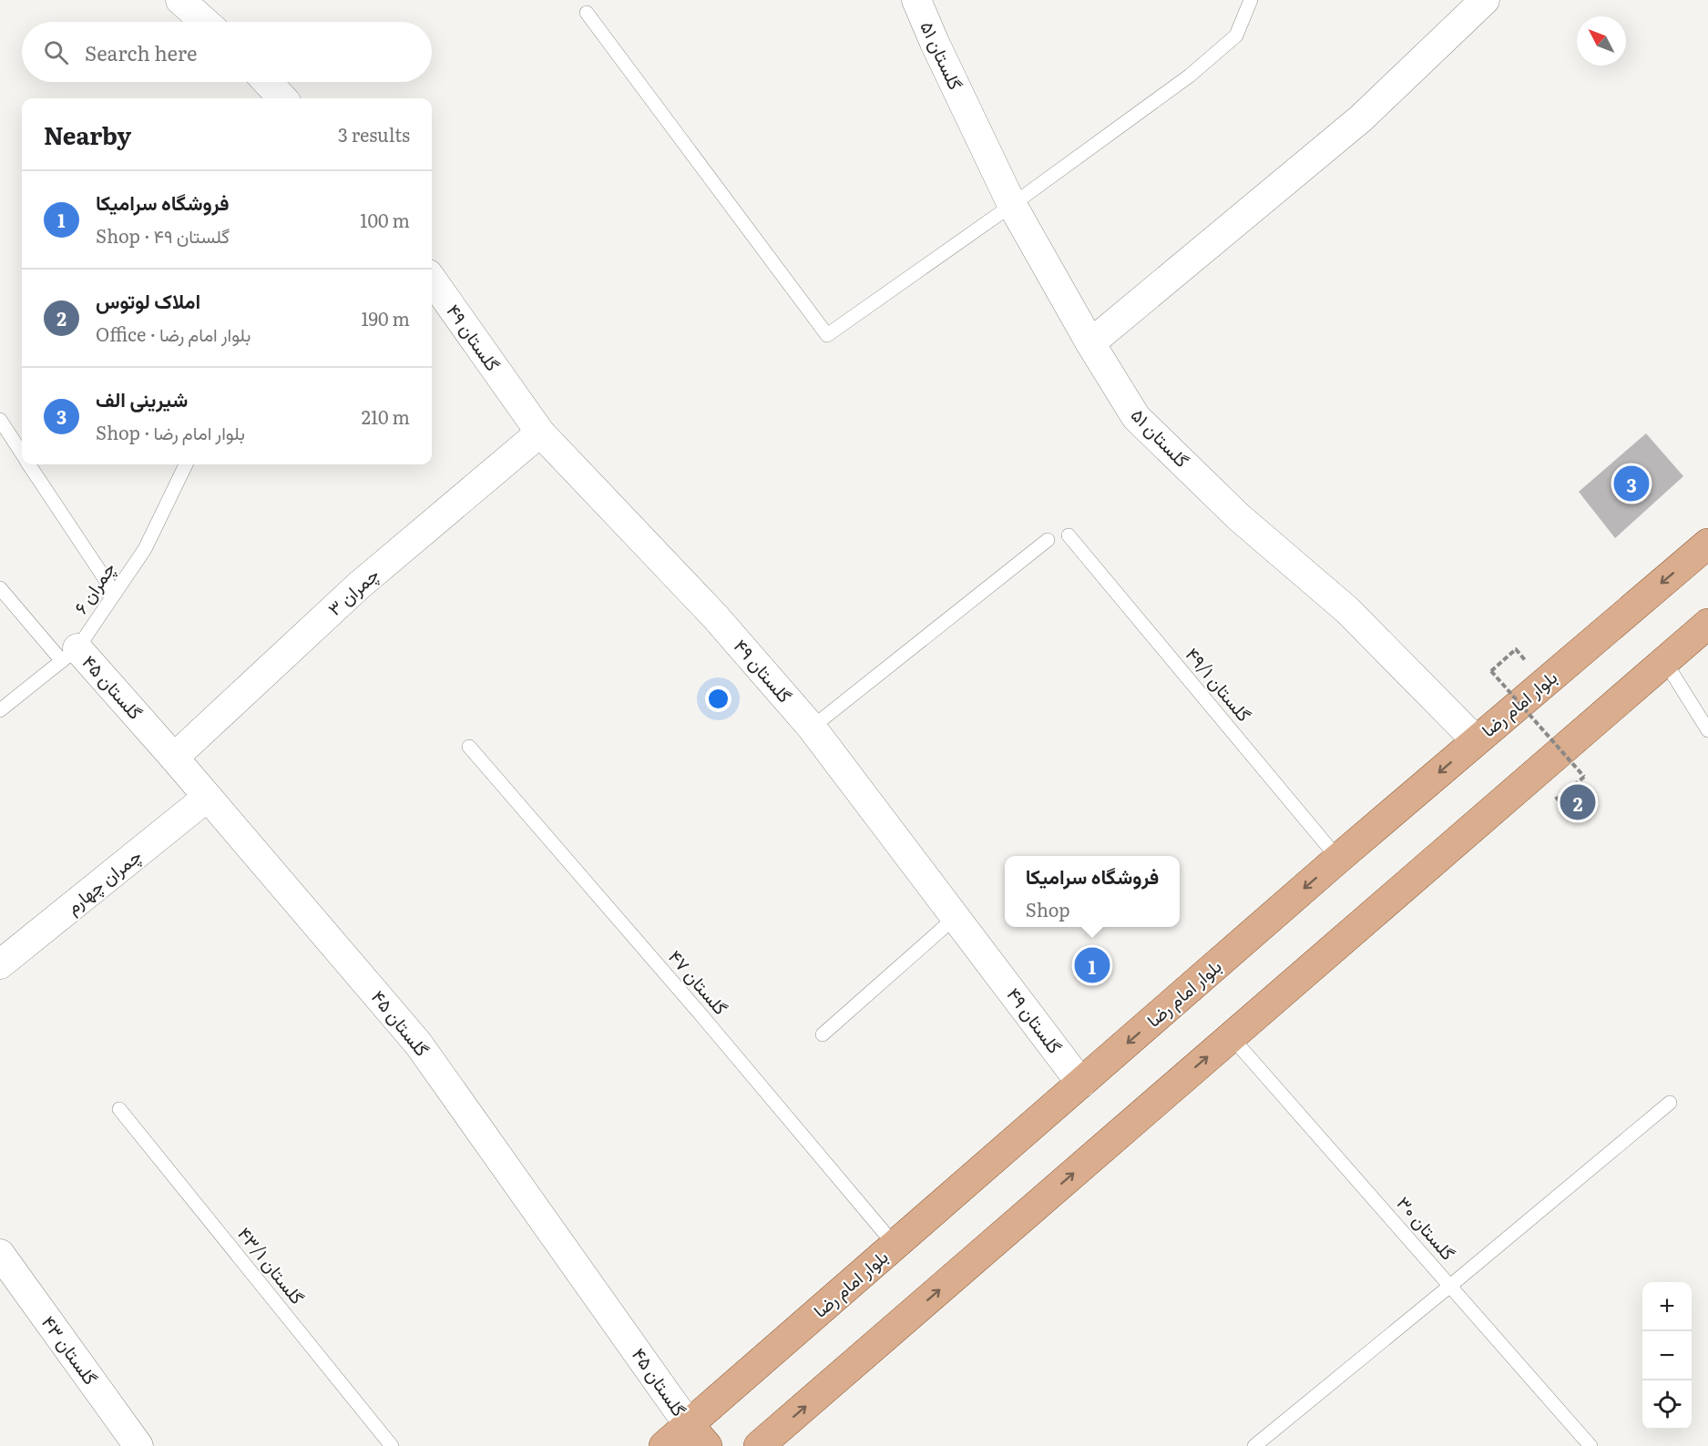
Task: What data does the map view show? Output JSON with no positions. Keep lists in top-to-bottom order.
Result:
{
  "streets": {
    "main road": ["بلوار امام رضا"],
    "street": [
      "گلستان ۵۱",
      "گلستان ۴۹",
      "چمران ۳",
      "گلستان ۴۵",
      "چمران چهارم",
      "گلستان ۴۳"
    ],
    "lane": [
      "چمران ۶",
      "گلستان ۴۹/۱",
      "گلستان ۴۷",
      "گلستان ۳۰",
      "گلستان ۴۳/۱"
    ]
  },
  "crossings": [
    ["گلستان ۵۱", "بلوار امام رضا"],
    ["گلستان ۴۹", "چمران ۳"],
    ["گلستان ۴۹", "بلوار امام رضا"],
    ["چمران ۶", "گلستان ۴۵"],
    ["چمران ۳", "گلستان ۴۵"],
    ["گلستان ۴۹/۱", "بلوار امام رضا"],
    ["گلستان ۴۵", "بلوار امام رضا"],
    ["گلستان ۴۵", "چمران چهارم"],
    ["بلوار امام رضا", "گلستان ۴۷"]
  ],
  "north": "top left",
  "page": {
    "search": "Search here",
    "heading": ["Nearby", "3 results"],
    "list": [
      {
        "mark": "1",
        "name": "فروشگاه سراميكا",
        "note": "Shop · گلستان ۴۹",
        "value": "100 m"
      },
      {
        "mark": "2",
        "name": "املاک لوتوس",
        "note": "Office · بلوار امام رضا",
        "value": "190 m"
      },
      {
        "mark": "3",
        "name": "شیرینی الف",
        "note": "Shop · بلوار امام رضا",
        "value": "210 m"
      }
    ],
    "pins": ["3", "2", "1"],
    "popup": ["فروشگاه سراميكا", "Shop"],
    "map_buttons": ["+", "−"]
  }
}
